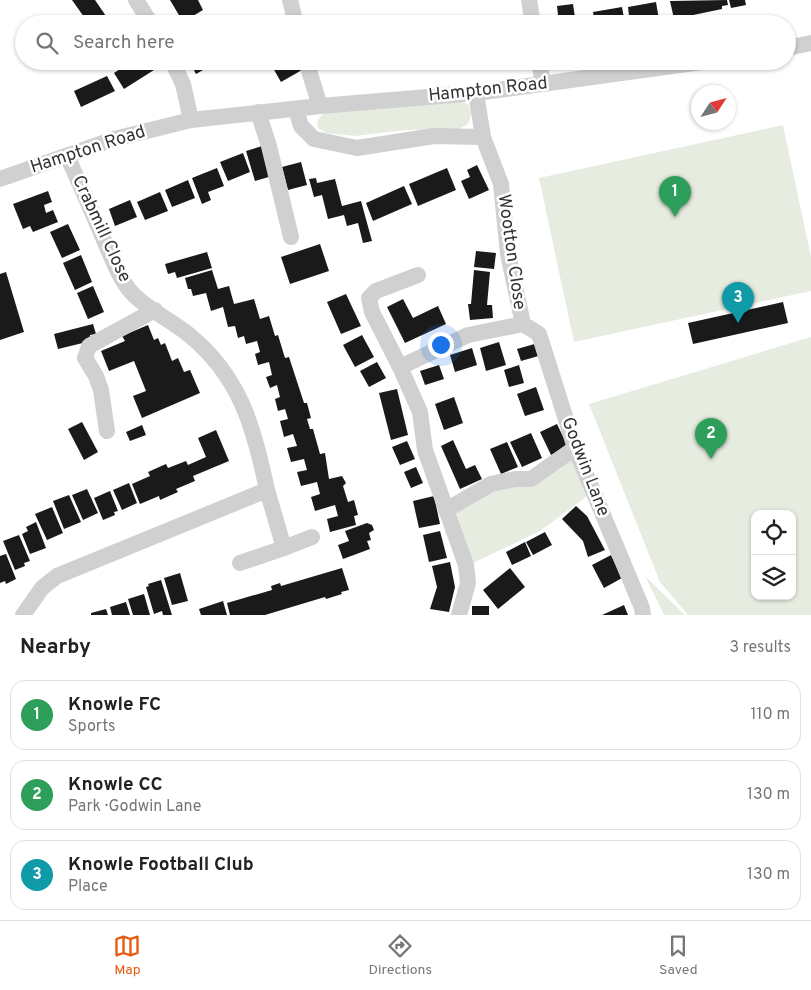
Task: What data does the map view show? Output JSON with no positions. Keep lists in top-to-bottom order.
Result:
{
  "streets": {
    "street": [
      "Hampton Road",
      "Crabmill Close",
      "Wootton Close",
      "Godwin Lane"
    ]
  },
  "crossings": [
    ["Hampton Road", "Crabmill Close"],
    ["Hampton Road", "Wootton Close"],
    ["Wootton Close", "Godwin Lane"]
  ],
  "north": "top right",
  "page": {
    "search": "Search here",
    "pins": ["1", "3", "2"],
    "heading": ["Nearby", "3 results"],
    "list": [
      {
        "mark": "1",
        "name": "Knowle FC",
        "note": "Sports",
        "value": "110 m"
      },
      {
        "mark": "2",
        "name": "Knowle CC",
        "note": "Park · Godwin Lane",
        "value": "130 m"
      },
      {
        "mark": "3",
        "name": "Knowle Football Club",
        "note": "Place",
        "value": "130 m"
      }
    ],
    "nav": ["Map", "Directions", "Saved"]
  }
}
